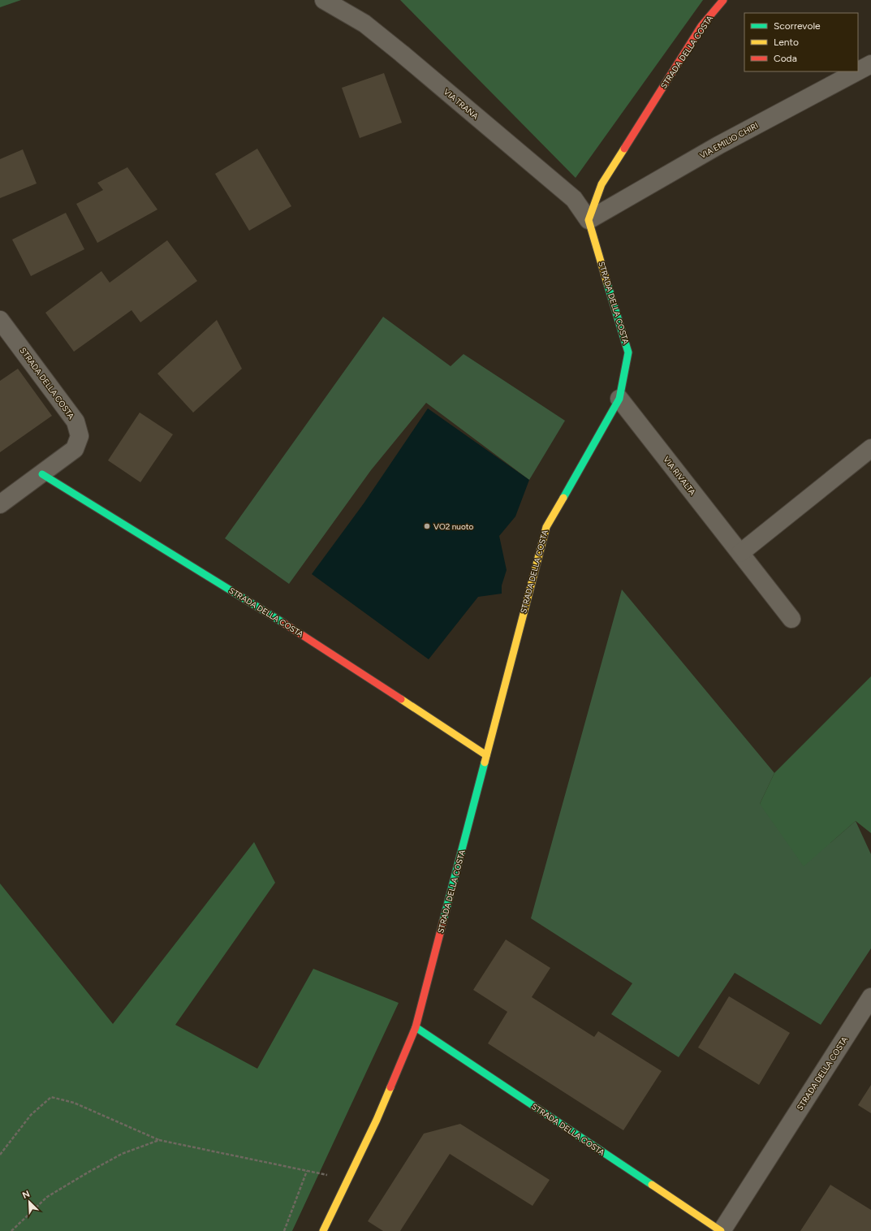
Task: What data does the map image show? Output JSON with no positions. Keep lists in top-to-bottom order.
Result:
{
  "streets": {
    "street": [
      "STRADA DELLA COSTA",
      "VIA TRANA",
      "VIA EMILIO CHIRI",
      "VIA RIVALTA"
    ]
  },
  "crossings": [
    ["STRADA DELLA COSTA", "VIA TRANA"],
    ["STRADA DELLA COSTA", "VIA EMILIO CHIRI"],
    ["STRADA DELLA COSTA", "VIA RIVALTA"],
    ["VIA TRANA", "VIA EMILIO CHIRI"]
  ],
  "places": ["VO2 nuoto"],
  "legend": ["Scorrevole", "Lento", "Coda"],
  "north": "top left"
}
